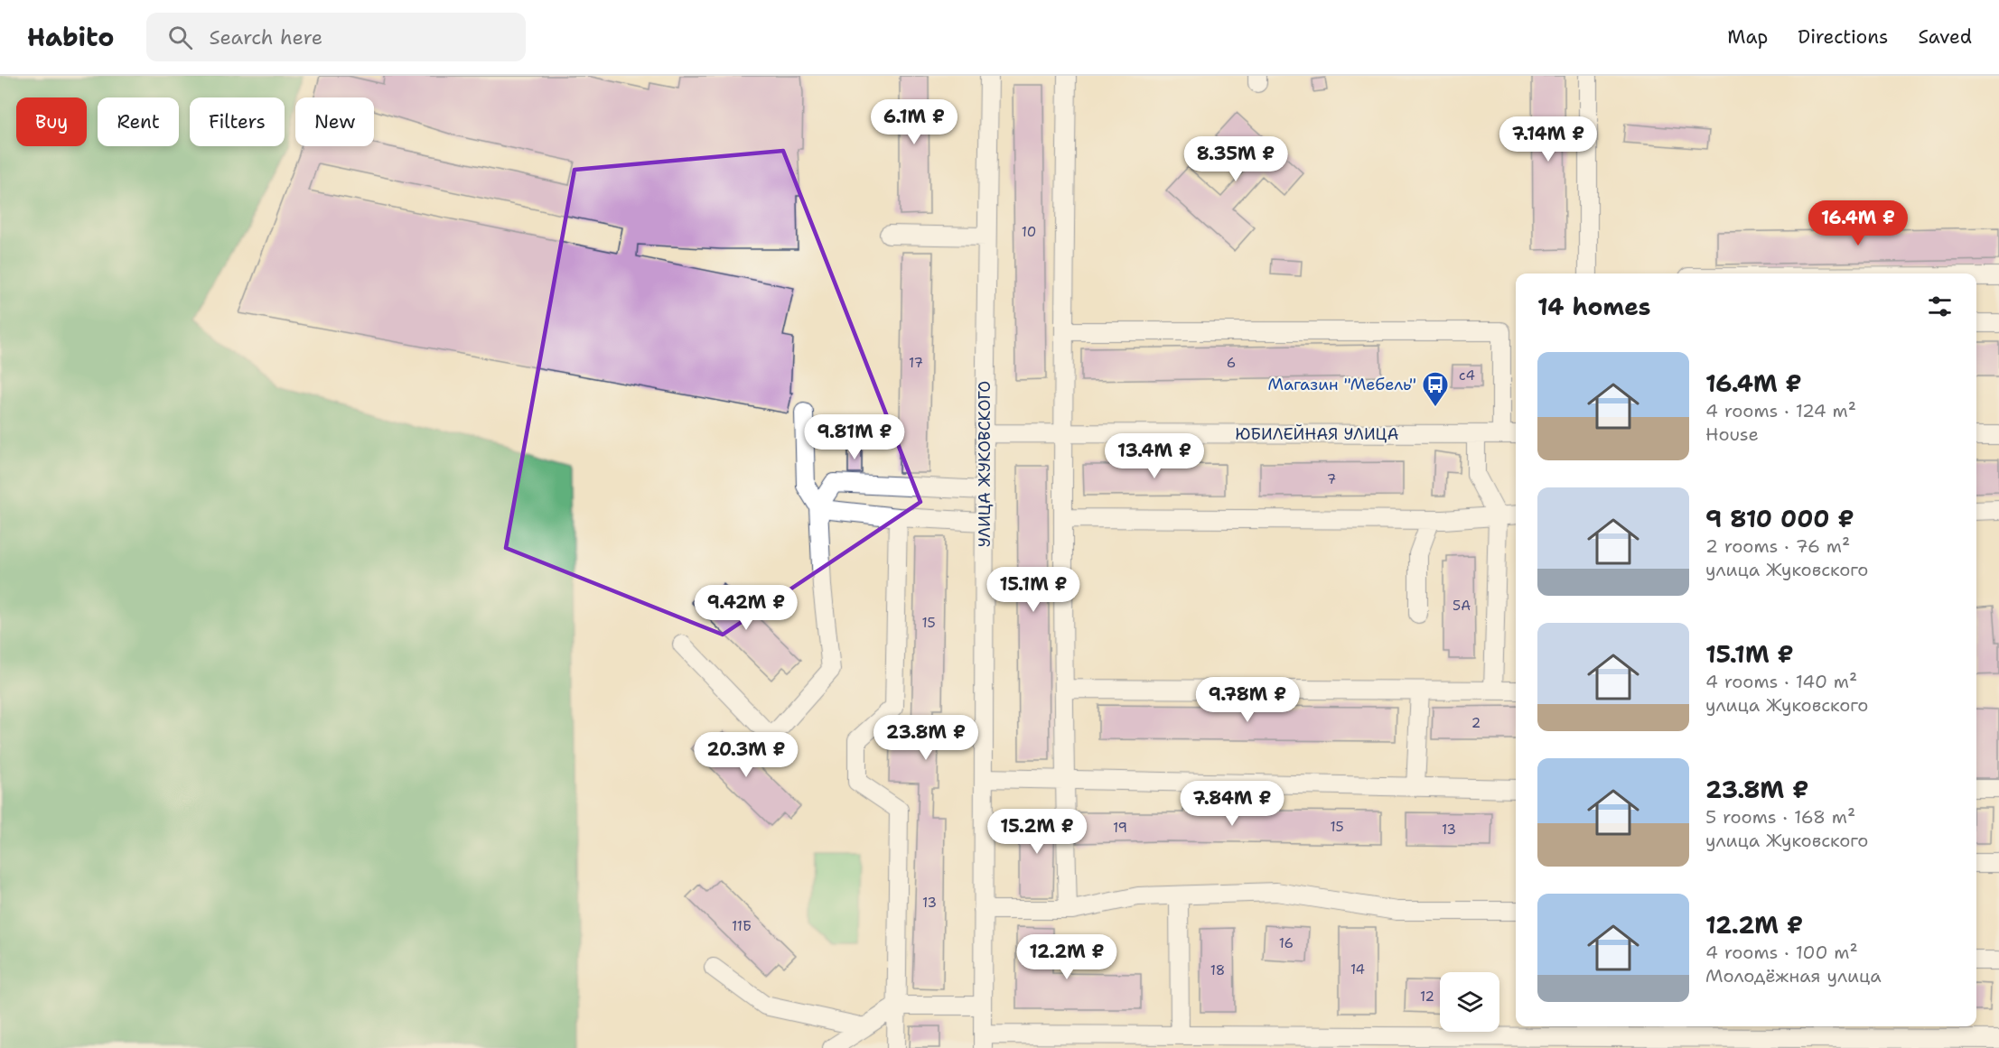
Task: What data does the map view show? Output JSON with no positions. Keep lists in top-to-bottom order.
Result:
{
  "streets": {
    "street": ["ЮБИЛЕЙНАЯ УЛИЦА", "УЛИЦА ЖУКОВСКОГО"]
  },
  "crossings": [
    ["ЮБИЛЕЙНАЯ УЛИЦА", "УЛИЦА ЖУКОВСКОГО"]
  ],
  "places": {
    "bus stop": ["Магазин \"Мебель\""]
  },
  "house_numbers": [
    "10",
    "17",
    "6",
    "с4",
    "7",
    "5А",
    "15",
    "2",
    "15",
    "19",
    "13",
    "13",
    "11Б",
    "16",
    "14",
    "18",
    "12"
  ],
  "page": {
    "header": "Habito",
    "search": "Search here",
    "nav": ["Map", "Directions", "Saved"],
    "chip": [
      "Buy",
      "Rent",
      "Filters",
      "New"
    ],
    "price": [
      "6.1M ₽",
      "7.14M ₽",
      "8.35M ₽",
      "16.4M ₽",
      "9.81M ₽",
      "13.4M ₽",
      "15.1M ₽",
      "9.42M ₽",
      "9.78M ₽",
      "23.8M ₽",
      "20.3M ₽",
      "7.84M ₽",
      "15.2M ₽",
      "12.2M ₽"
    ],
    "heading": "14 homes",
    "list": [
      {
        "name": "16.4M ₽",
        "note": "4 rooms · 124 m² · House"
      },
      {
        "name": "9 810 000 ₽",
        "note": "2 rooms · 76 m² · улица Жуковского"
      },
      {
        "name": "15.1M ₽",
        "note": "4 rooms · 140 m² · улица Жуковского"
      },
      {
        "name": "23.8M ₽",
        "note": "5 rooms · 168 m² · улица Жуковского"
      },
      {
        "name": "12.2M ₽",
        "note": "4 rooms · 100 m² · Молодёжная улица"
      }
    ]
  }
}
